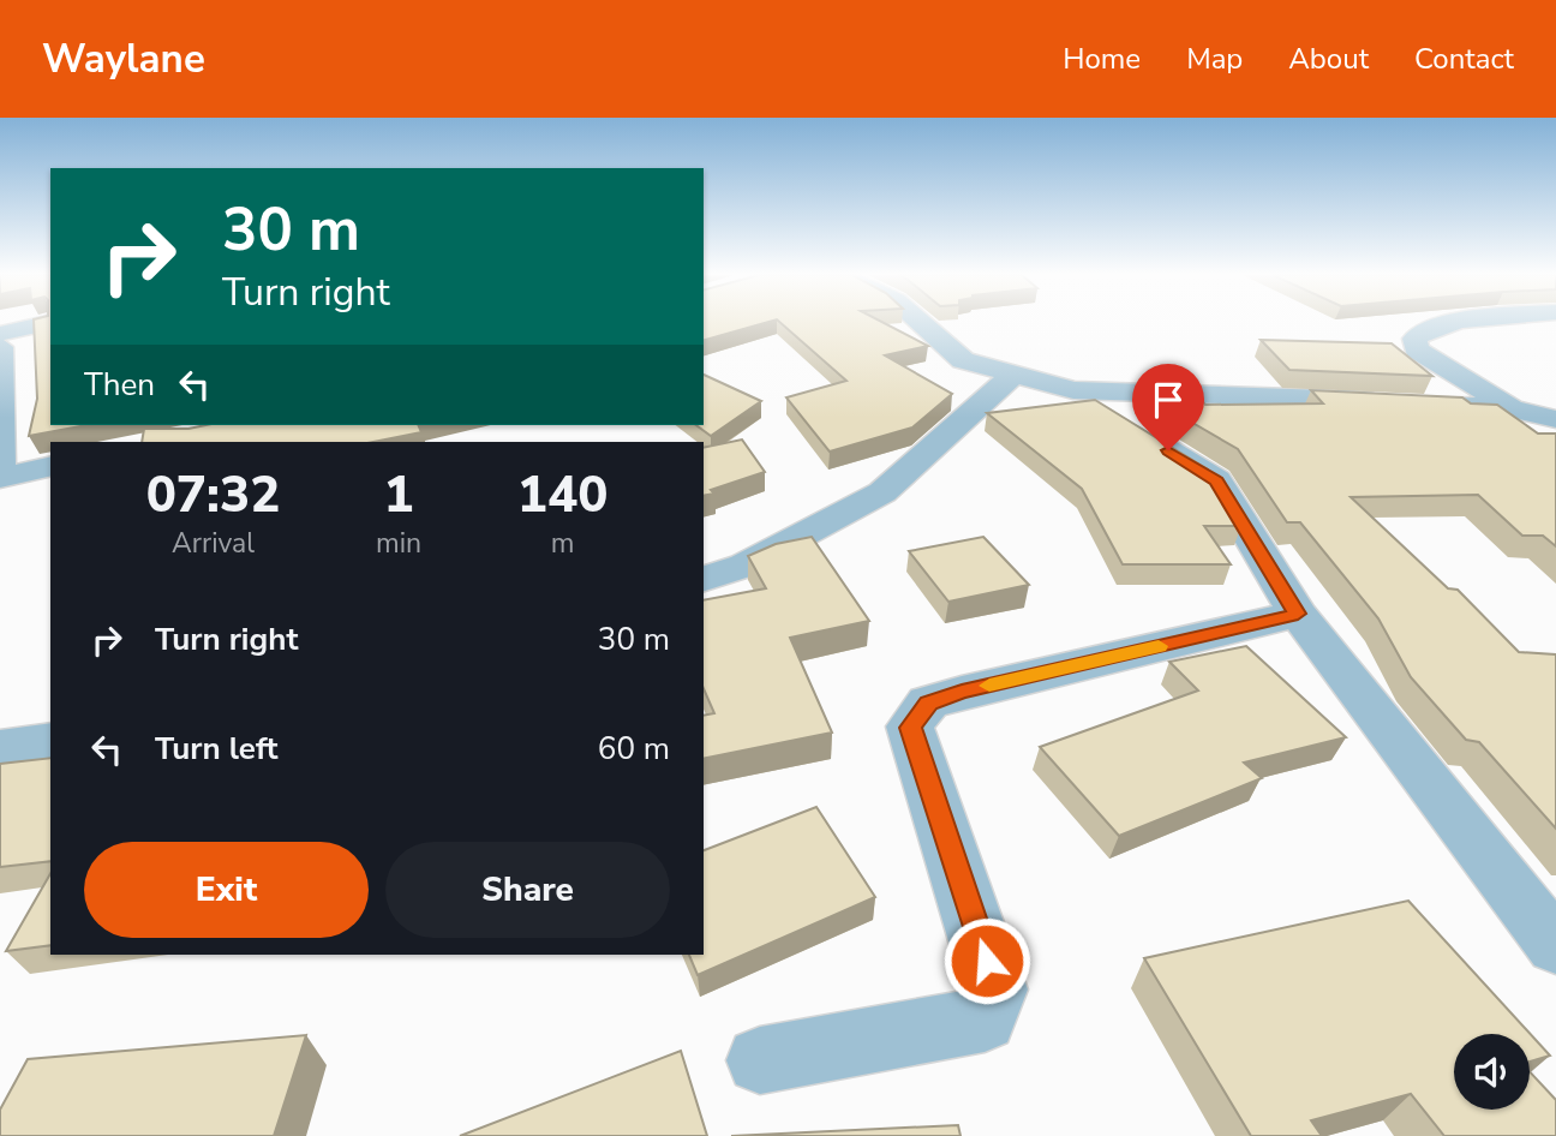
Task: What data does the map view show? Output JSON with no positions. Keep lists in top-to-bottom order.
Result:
{
  "page": {
    "header": "Waylane",
    "nav": [
      "Home",
      "Map",
      "About",
      "Contact"
    ],
    "turn": ["30 m", "Turn right"],
    "then": "Then",
    "eta": [
      "07:32",
      "Arrival",
      "1",
      "min",
      "140",
      "m"
    ],
    "list": [
      {
        "name": "Turn right",
        "value": "30 m"
      },
      {
        "name": "Turn left",
        "value": "60 m"
      }
    ],
    "buttons": ["Exit", "Share"]
  }
}
